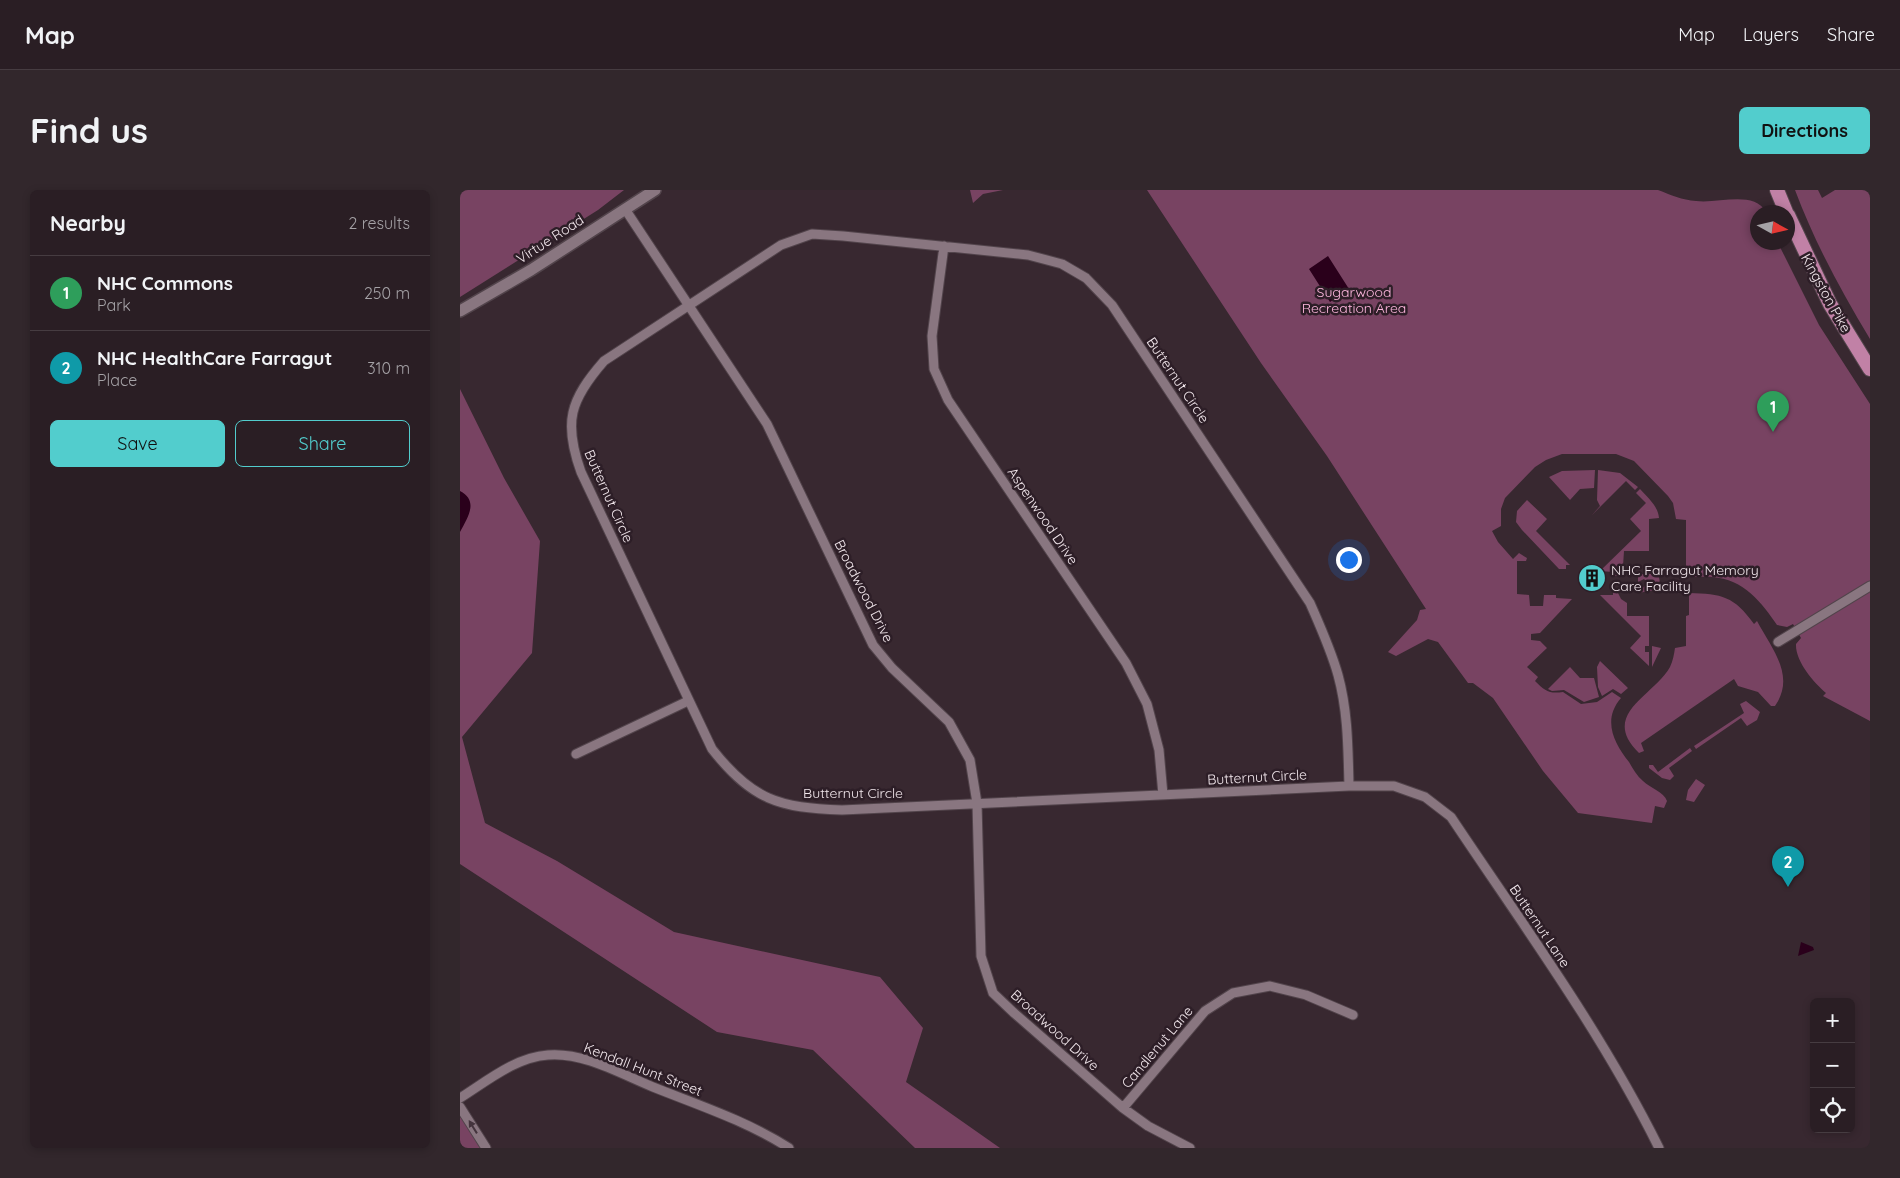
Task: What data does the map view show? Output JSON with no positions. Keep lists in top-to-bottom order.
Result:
{
  "streets": {
    "main road": ["Kingston Pike"],
    "street": [
      "Virtue Road",
      "Butternut Circle",
      "Aspenwood Drive",
      "Broadwood Drive",
      "Butternut Lane",
      "Candlenut Lane",
      "Kendall Hunt Street"
    ]
  },
  "crossings": [
    ["Virtue Road", "Broadwood Drive"],
    ["Butternut Circle", "Aspenwood Drive"],
    ["Butternut Circle", "Broadwood Drive"],
    ["Butternut Circle", "Butternut Lane"],
    ["Broadwood Drive", "Candlenut Lane"]
  ],
  "parks": ["Sugarwood Recreation Area"],
  "places": {
    "building": ["NHC Farragut Memory Care Facility"]
  },
  "north": "right",
  "page": {
    "header": "Map",
    "nav": ["Map", "Layers", "Share"],
    "buttons": [
      "Directions",
      ["Save", "Share"]
    ],
    "title": "Find us",
    "heading": ["Nearby", "2 results"],
    "list": [
      {
        "mark": "1",
        "name": "NHC Commons",
        "note": "Park",
        "value": "250 m"
      },
      {
        "mark": "2",
        "name": "NHC HealthCare Farragut",
        "note": "Place",
        "value": "310 m"
      }
    ],
    "pins": ["1", "2"],
    "map_buttons": ["+", "−"]
  }
}
